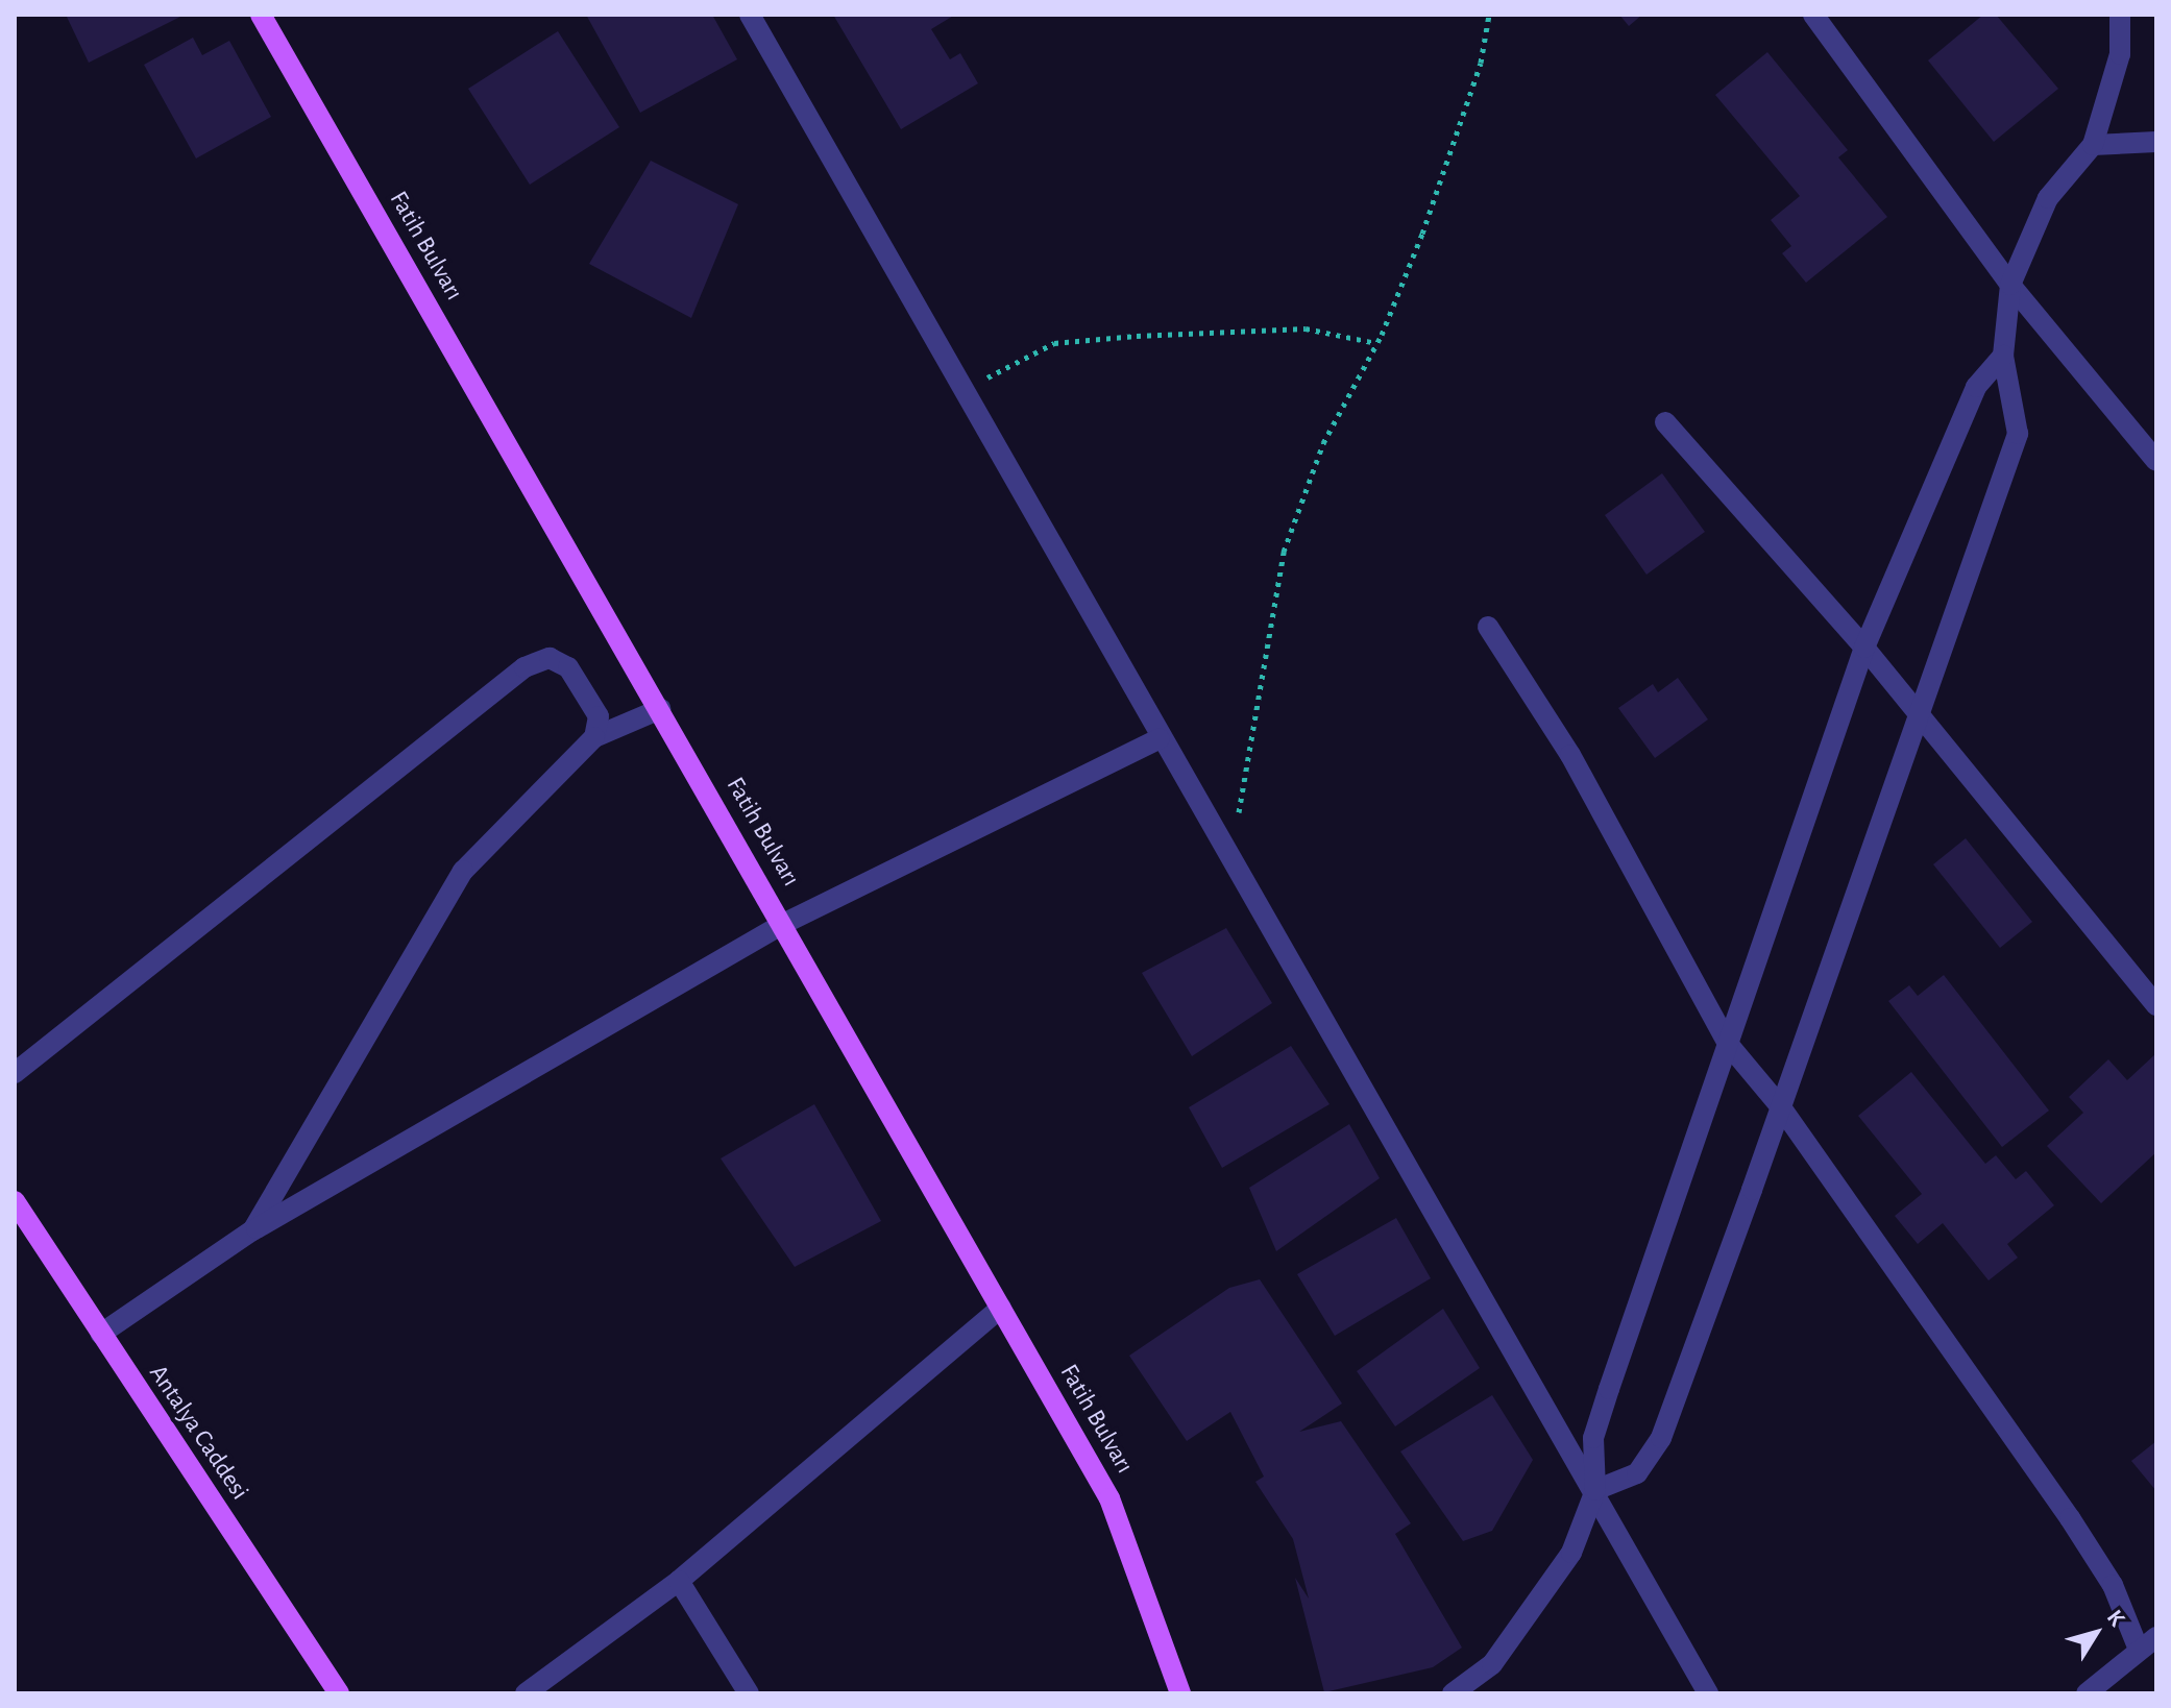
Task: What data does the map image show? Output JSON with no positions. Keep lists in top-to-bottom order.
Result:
{
  "streets": {
    "main road": ["Fatih Bulvarı", "Antalya Caddesi"]
  },
  "north": "top right"
}
